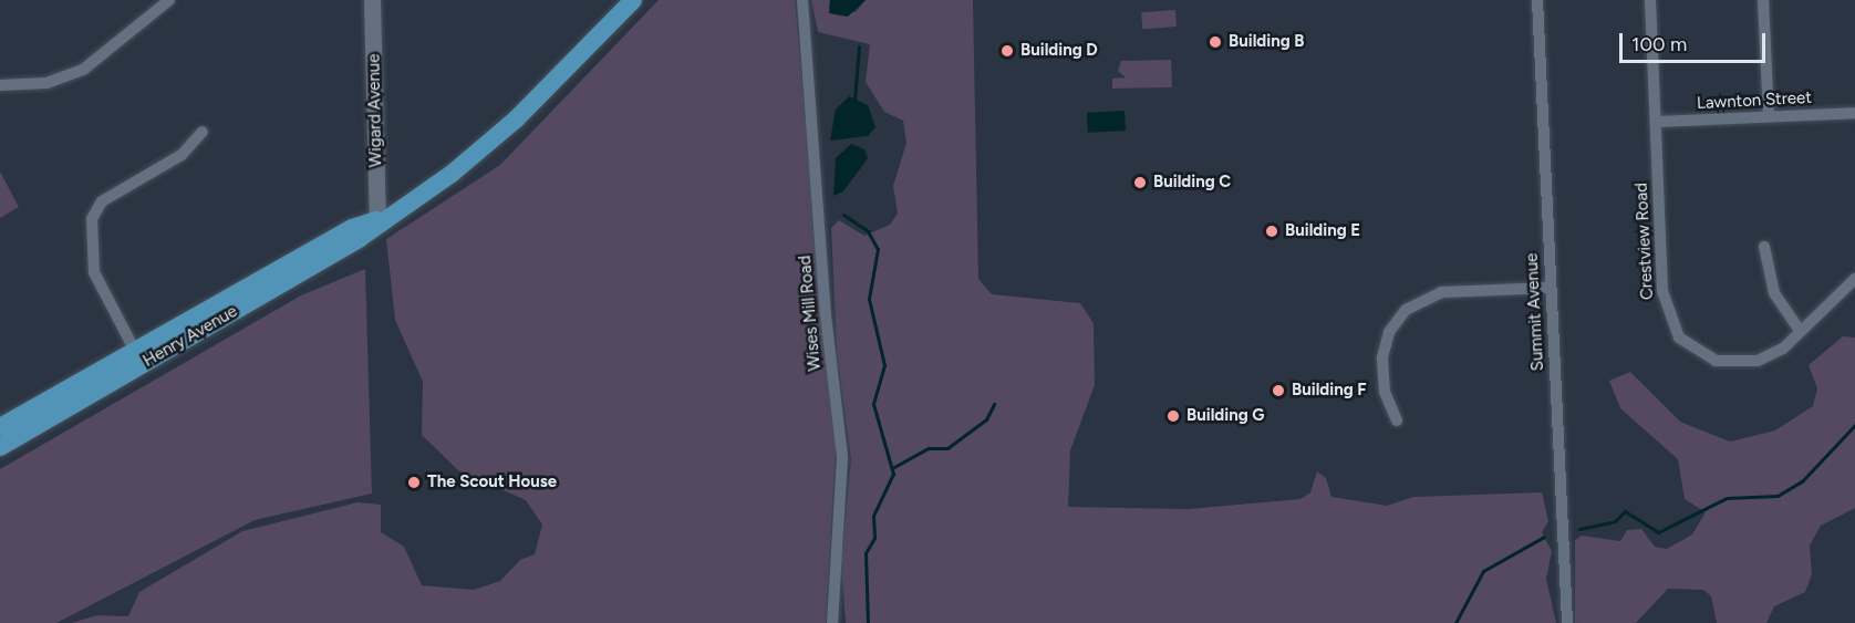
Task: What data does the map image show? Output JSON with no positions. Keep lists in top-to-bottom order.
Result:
{
  "streets": {
    "main road": ["Henry Avenue"],
    "street": [
      "Lawnton Street",
      "Wigard Avenue",
      "Crestview Road",
      "Summit Avenue",
      "Wises Mill Road"
    ]
  },
  "crossings": [
    ["Lawnton Street", "Crestview Road"],
    ["Wigard Avenue", "Henry Avenue"]
  ],
  "places": [
    "Building B",
    "Building D",
    "Building C",
    "Building E",
    "Building F",
    "Building G",
    "The Scout House"
  ],
  "scale_bar": "100 m"
}
